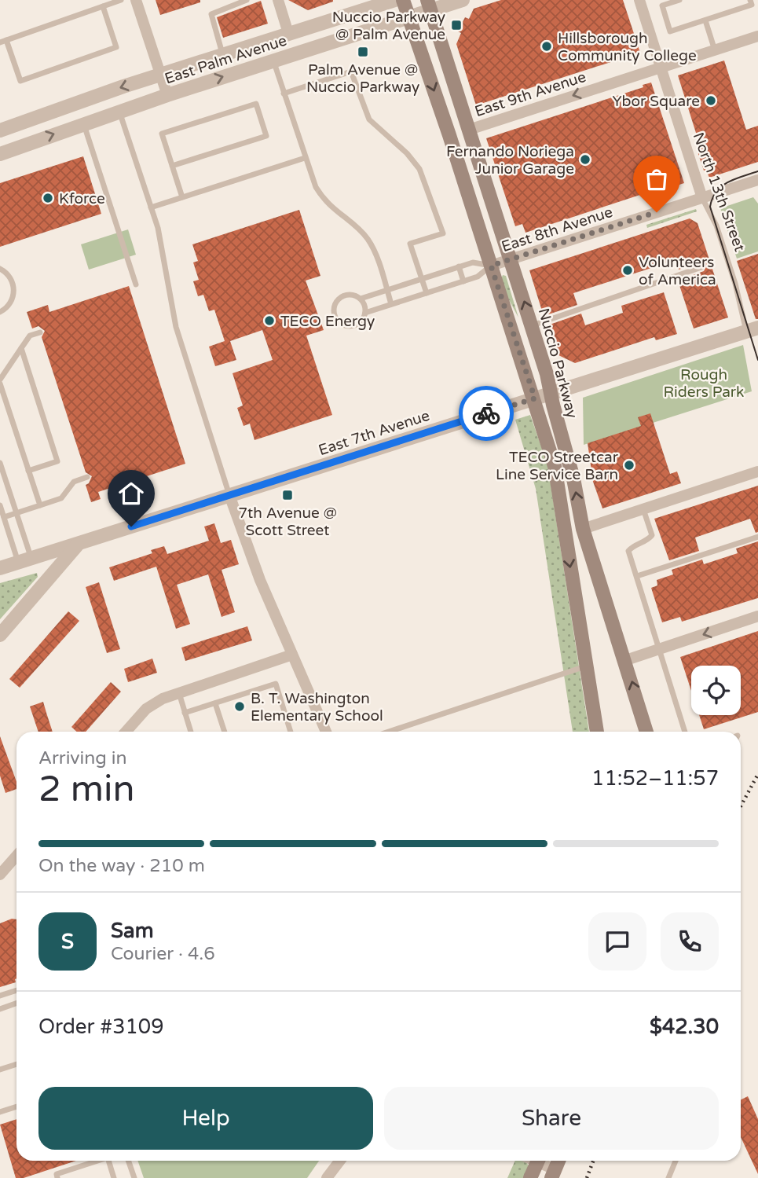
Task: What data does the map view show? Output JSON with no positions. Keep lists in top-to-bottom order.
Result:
{
  "streets": {
    "main road": ["Nuccio Parkway"],
    "street": [
      "East Palm Avenue",
      "East 9th Avenue",
      "North 13th Street",
      "East 8th Avenue",
      "East 7th Avenue"
    ]
  },
  "crossings": [
    ["East Palm Avenue", "Nuccio Parkway"],
    ["East 9th Avenue", "North 13th Street"],
    ["East 9th Avenue", "Nuccio Parkway"],
    ["North 13th Street", "East 8th Avenue"],
    ["North 13th Street", "East 7th Avenue"],
    ["East 8th Avenue", "Nuccio Parkway"],
    ["Nuccio Parkway", "East 7th Avenue"]
  ],
  "one_way": ["East 9th Avenue"],
  "parks": ["Rough Riders Park"],
  "places": {
    "transit": ["Nuccio Parkway @ Palm Avenue", "Palm Avenue @ Nuccio Parkway", "7th Avenue @ Scott Street"],
    "other": [
      "Hillsborough Community College",
      "Ybor Square",
      "Fernando Noriega Junior Garage",
      "Kforce",
      "Volunteers of America",
      "TECO Energy",
      "TECO Streetcar Line Service Barn",
      "B. T. Washington Elementary School"
    ]
  },
  "page": {
    "heading": ["2 min", "Arriving in", "11:52–11:57"],
    "panel": [
      "Sam",
      "Courier · 4.6",
      "Order #3109",
      "$42.30"
    ],
    "bar": "On the way · 210 m",
    "round": "S",
    "buttons": ["Help", "Share"]
  }
}
